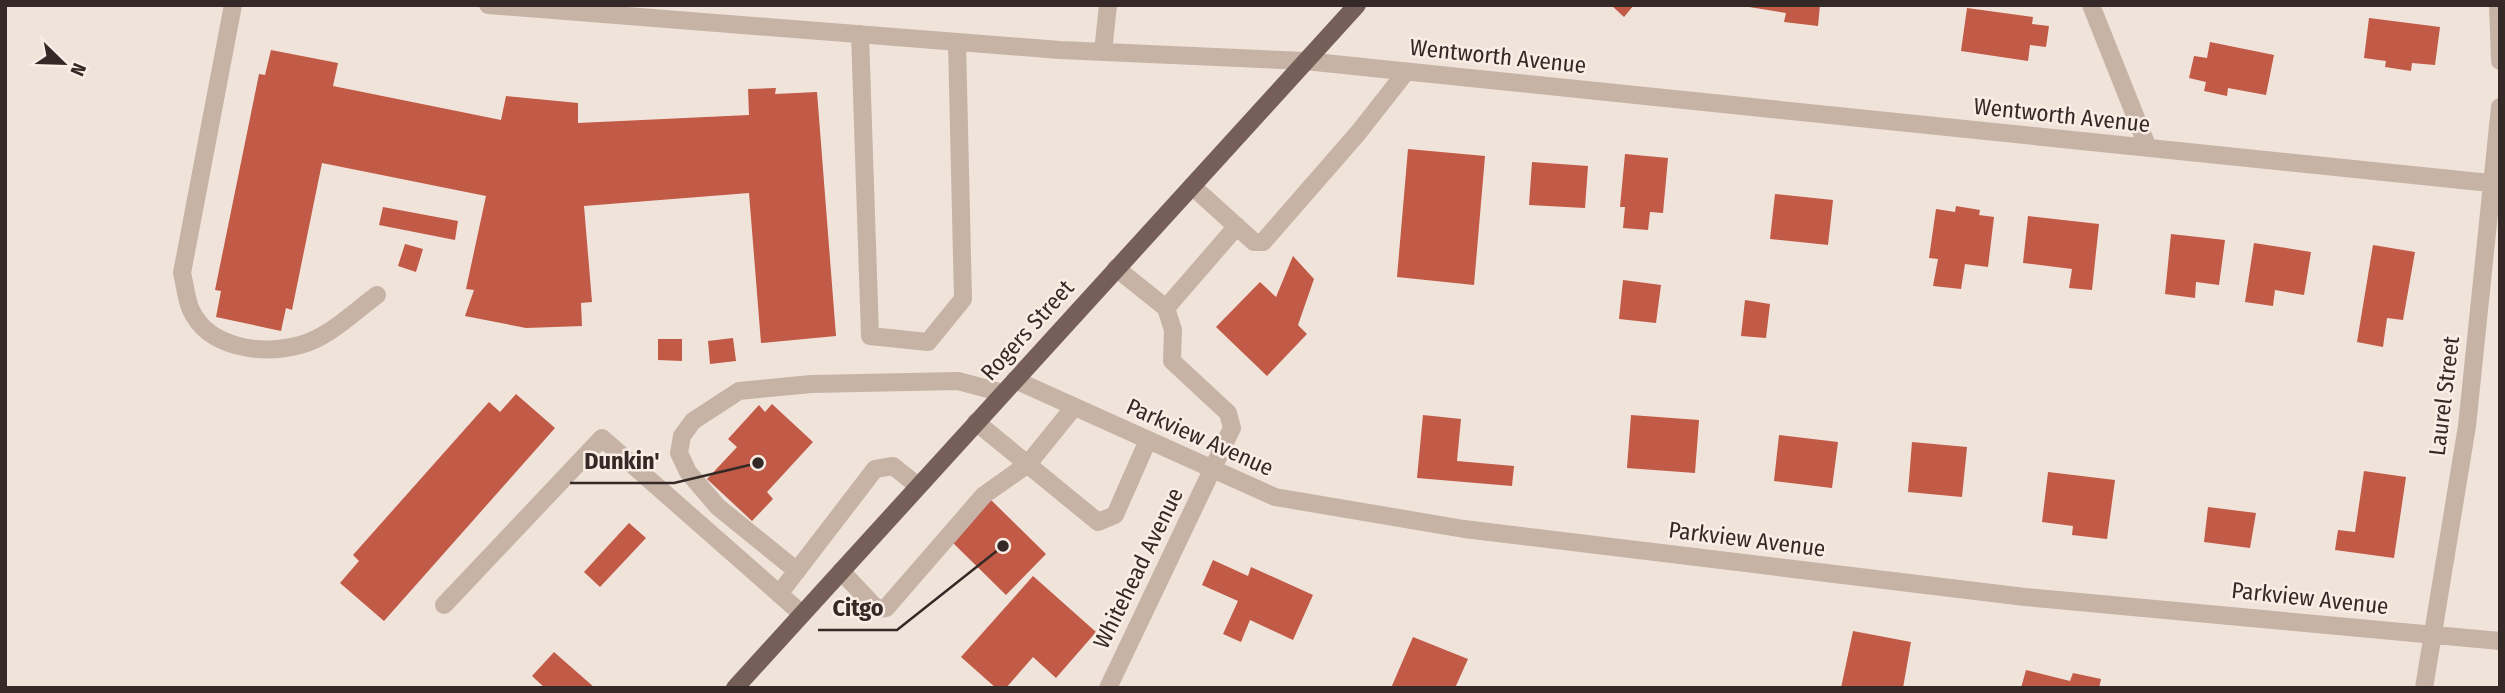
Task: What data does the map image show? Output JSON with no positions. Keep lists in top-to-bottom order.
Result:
{
  "streets": {
    "main road": ["Rogers Street"],
    "street": [
      "Wentworth Avenue",
      "Laurel Street",
      "Parkview Avenue",
      "Whitehead Avenue"
    ]
  },
  "crossings": [
    ["Wentworth Avenue", "Rogers Street"],
    ["Wentworth Avenue", "Laurel Street"],
    ["Rogers Street", "Parkview Avenue"],
    ["Laurel Street", "Parkview Avenue"],
    ["Parkview Avenue", "Whitehead Avenue"]
  ],
  "places": ["Dunkin'", "Citgo"],
  "north": "bottom right"
}
